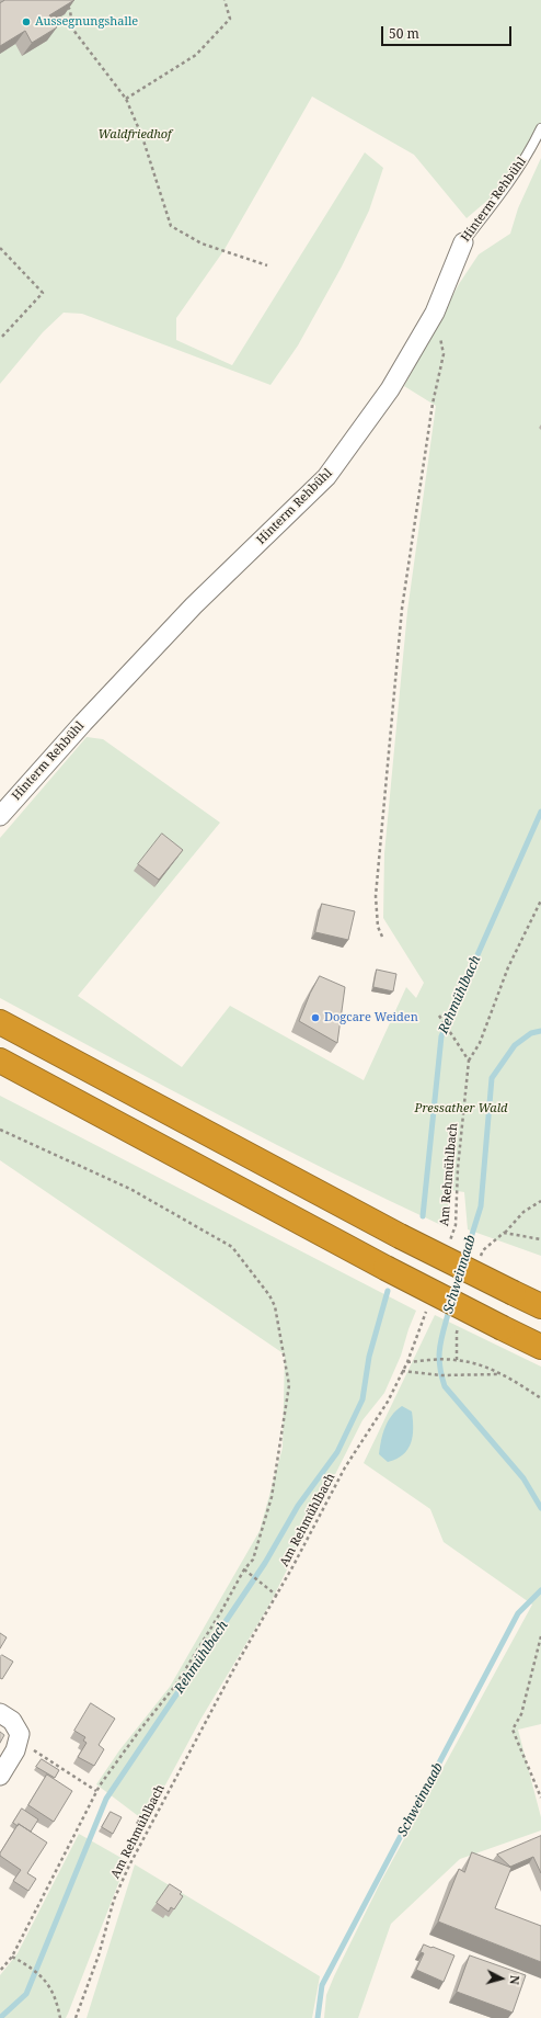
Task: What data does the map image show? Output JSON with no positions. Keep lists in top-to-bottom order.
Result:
{
  "streets": {
    "street": ["Hinterm Rehbühl"],
    "path": ["Am Rehmühlbach"]
  },
  "water": ["Rehmühlbach", "Schweinnaab"],
  "parks": ["Waldfriedhof", "Pressather Wald"],
  "places": ["Aussegnungshalle", "Dogcare Weiden"],
  "scale_bar": "50 m",
  "north": "right"
}
